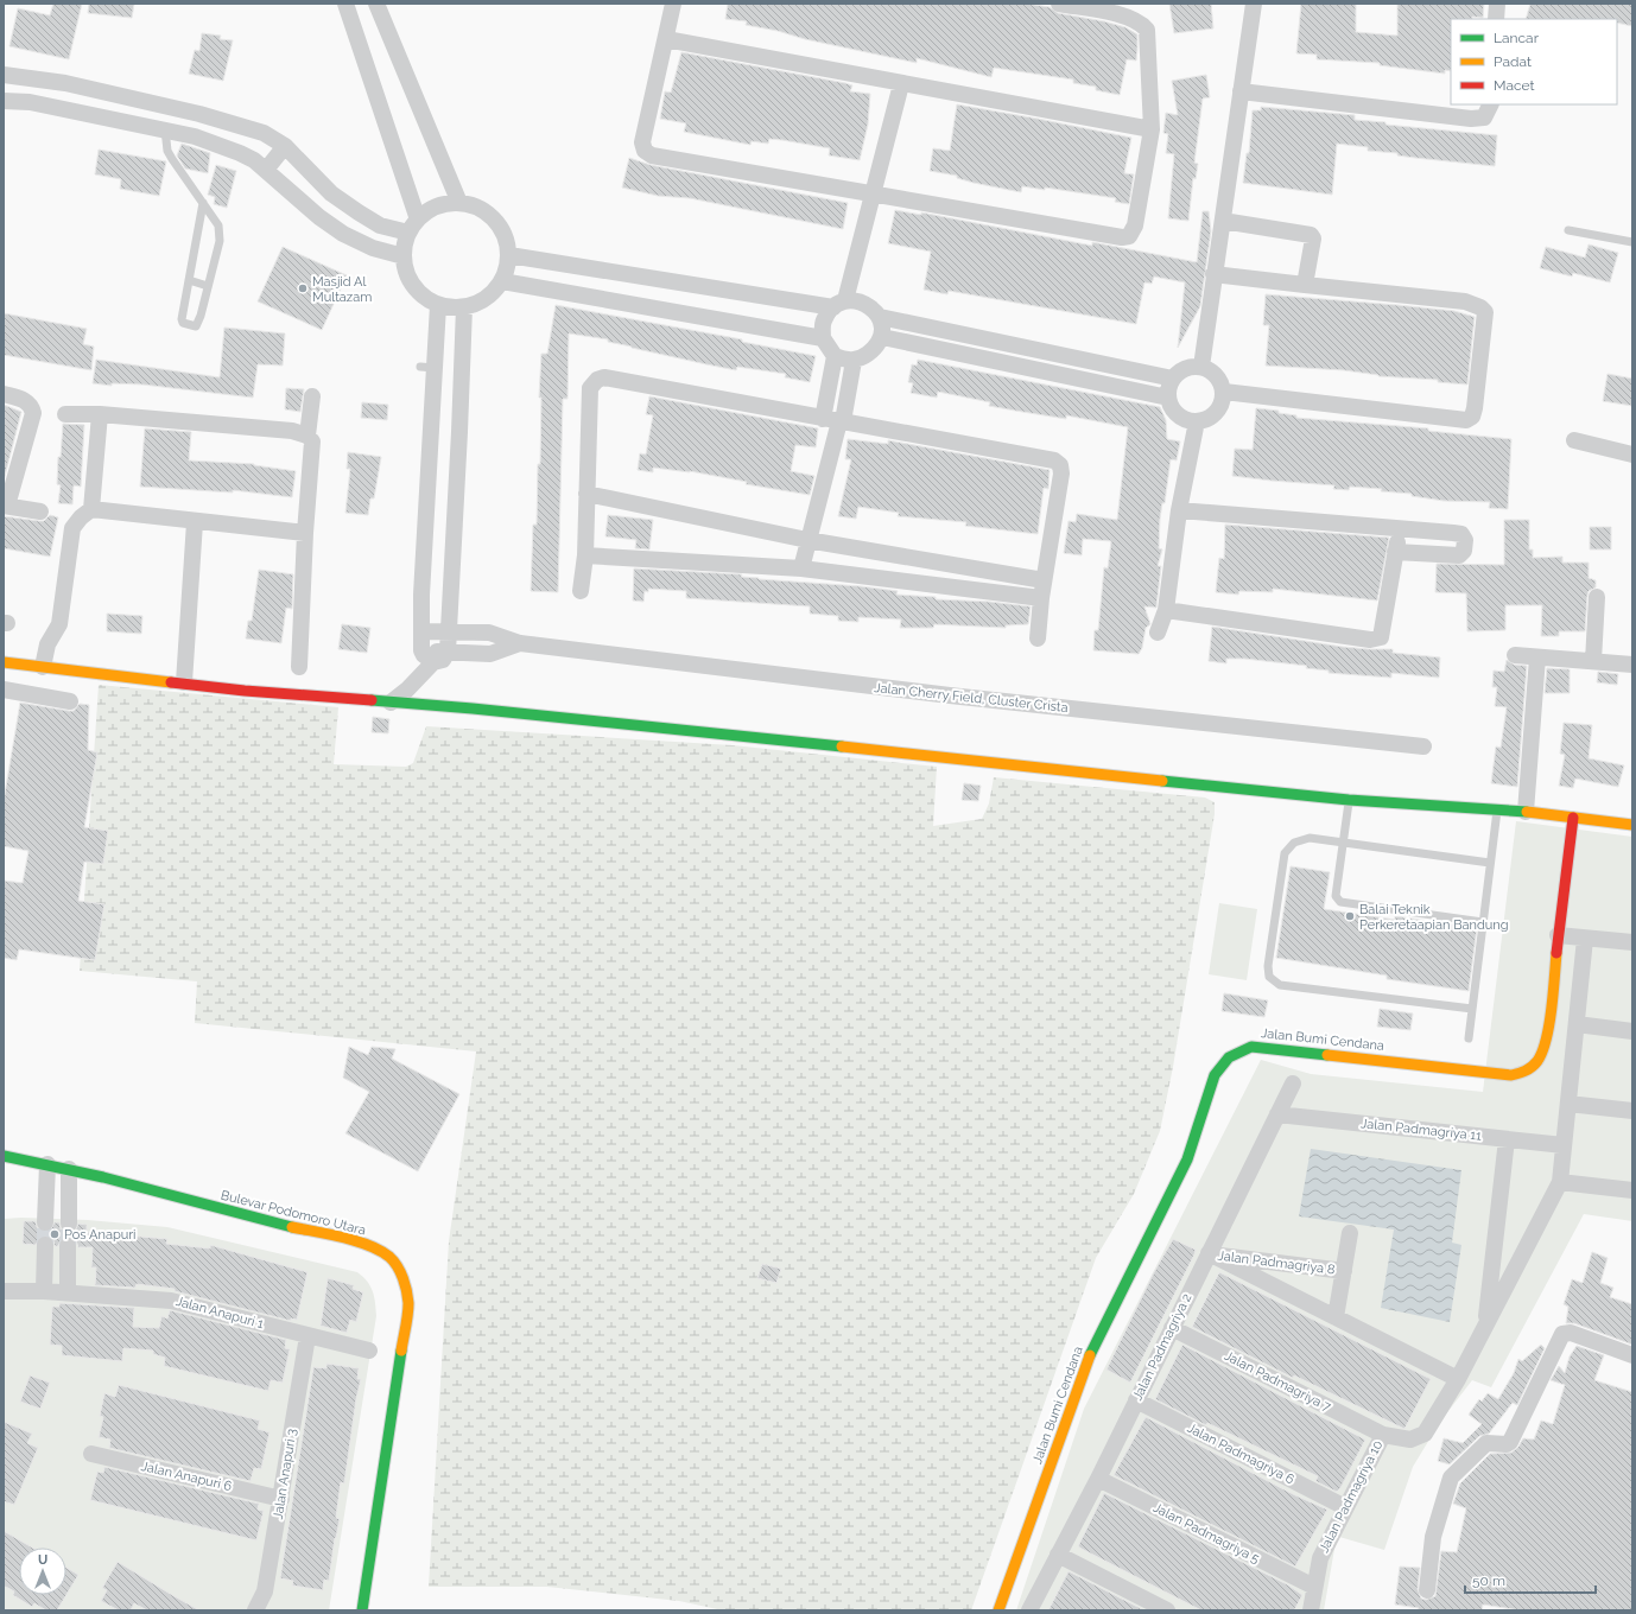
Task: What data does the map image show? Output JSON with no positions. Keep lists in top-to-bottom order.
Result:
{
  "streets": {
    "street": [
      "Jalan Cherry Field, Cluster Crista",
      "Jalan Bumi Cendana",
      "Jalan Padmagriya 11",
      "Bulevar Podomoro Utara",
      "Jalan Padmagriya 8",
      "Jalan Anapuri 1",
      "Jalan Padmagriya 2",
      "Jalan Padmagriya 7",
      "Jalan Padmagriya 6",
      "Jalan Anapuri 3",
      "Jalan Anapuri 6",
      "Jalan Padmagriya 10",
      "Jalan Padmagriya 5"
    ]
  },
  "crossings": [
    ["Jalan Padmagriya 11", "Jalan Padmagriya 2"],
    ["Jalan Padmagriya 11", "Jalan Padmagriya 10"],
    ["Jalan Padmagriya 8", "Jalan Padmagriya 2"],
    ["Jalan Padmagriya 8", "Jalan Padmagriya 10"],
    ["Jalan Anapuri 1", "Jalan Anapuri 3"],
    ["Jalan Padmagriya 2", "Jalan Padmagriya 7"],
    ["Jalan Padmagriya 2", "Jalan Padmagriya 6"],
    ["Jalan Padmagriya 2", "Jalan Padmagriya 5"],
    ["Jalan Padmagriya 7", "Jalan Padmagriya 10"],
    ["Jalan Padmagriya 6", "Jalan Padmagriya 10"],
    ["Jalan Anapuri 3", "Jalan Anapuri 6"],
    ["Jalan Padmagriya 10", "Jalan Padmagriya 5"]
  ],
  "places": ["Masjid Al Multazam", "Balai Teknik Perkeretaapian Bandung", "Pos Anapuri"],
  "legend": ["Lancar", "Padat", "Macet"],
  "scale_bar": "50 m",
  "north": "top"
}
